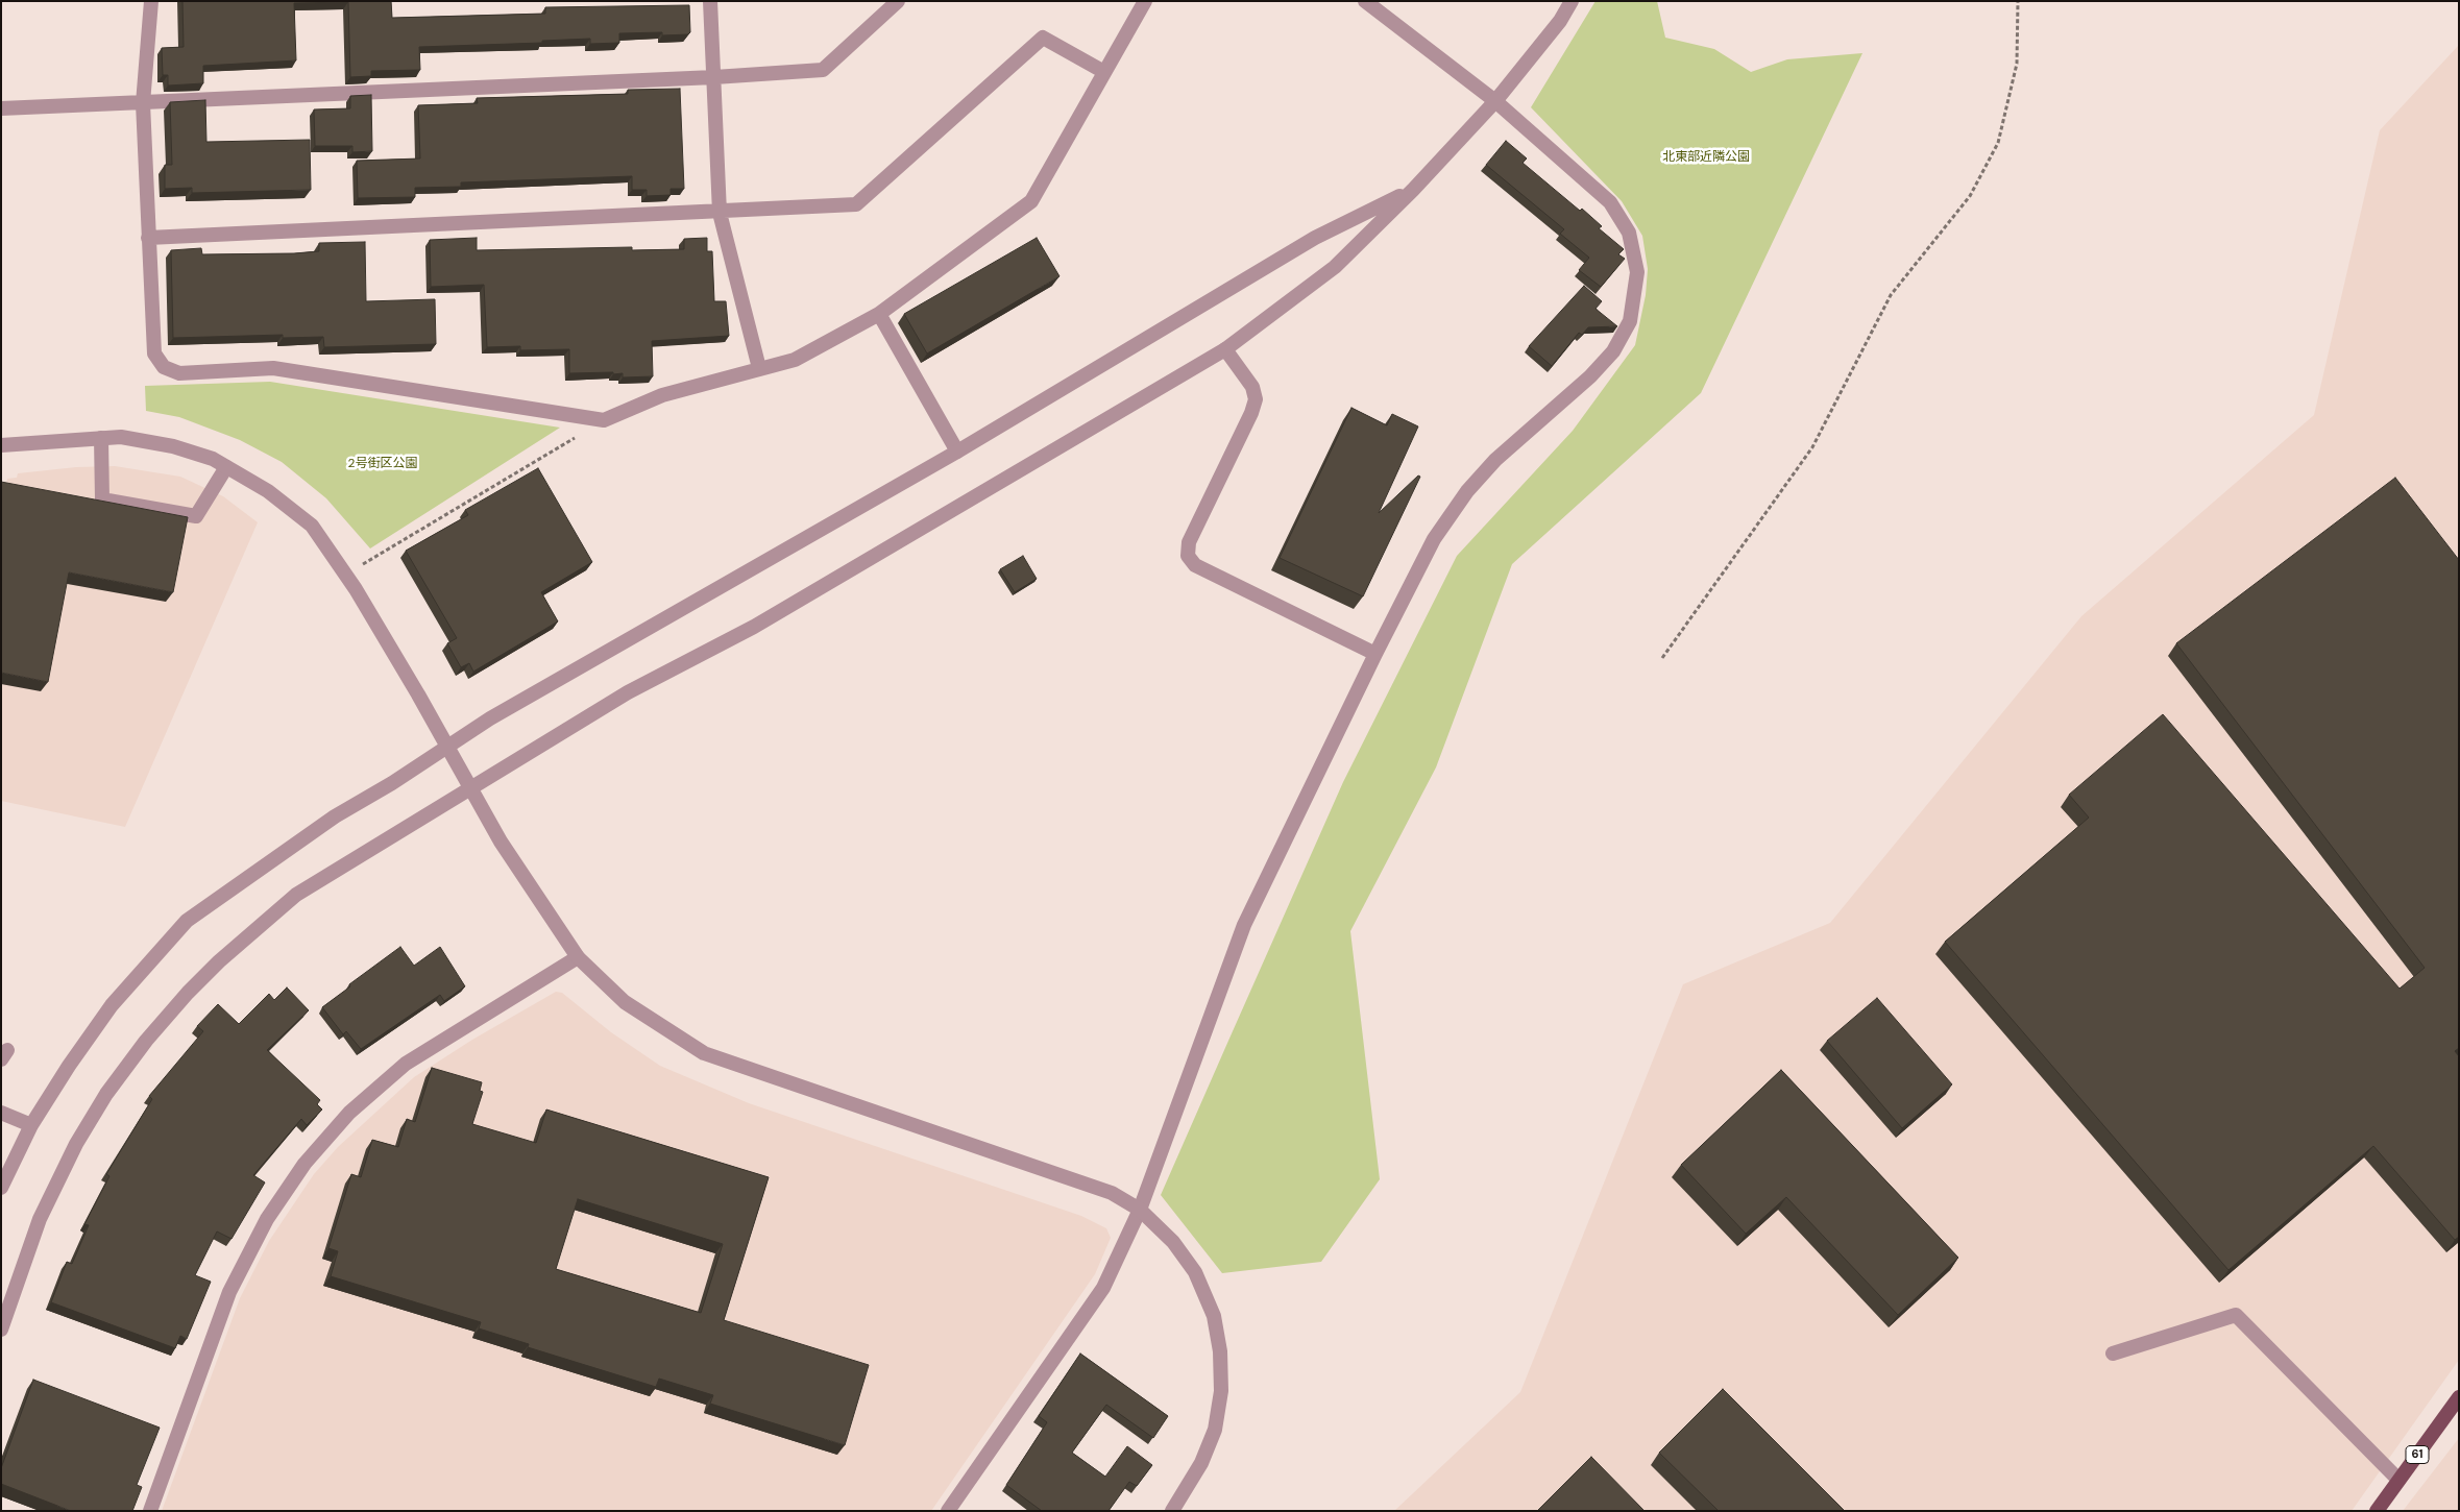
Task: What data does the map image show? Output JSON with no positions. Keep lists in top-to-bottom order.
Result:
{
  "streets": {
    "main road": ["61"]
  },
  "parks": ["北東部近隣公園", "2号街区公園"]
}
